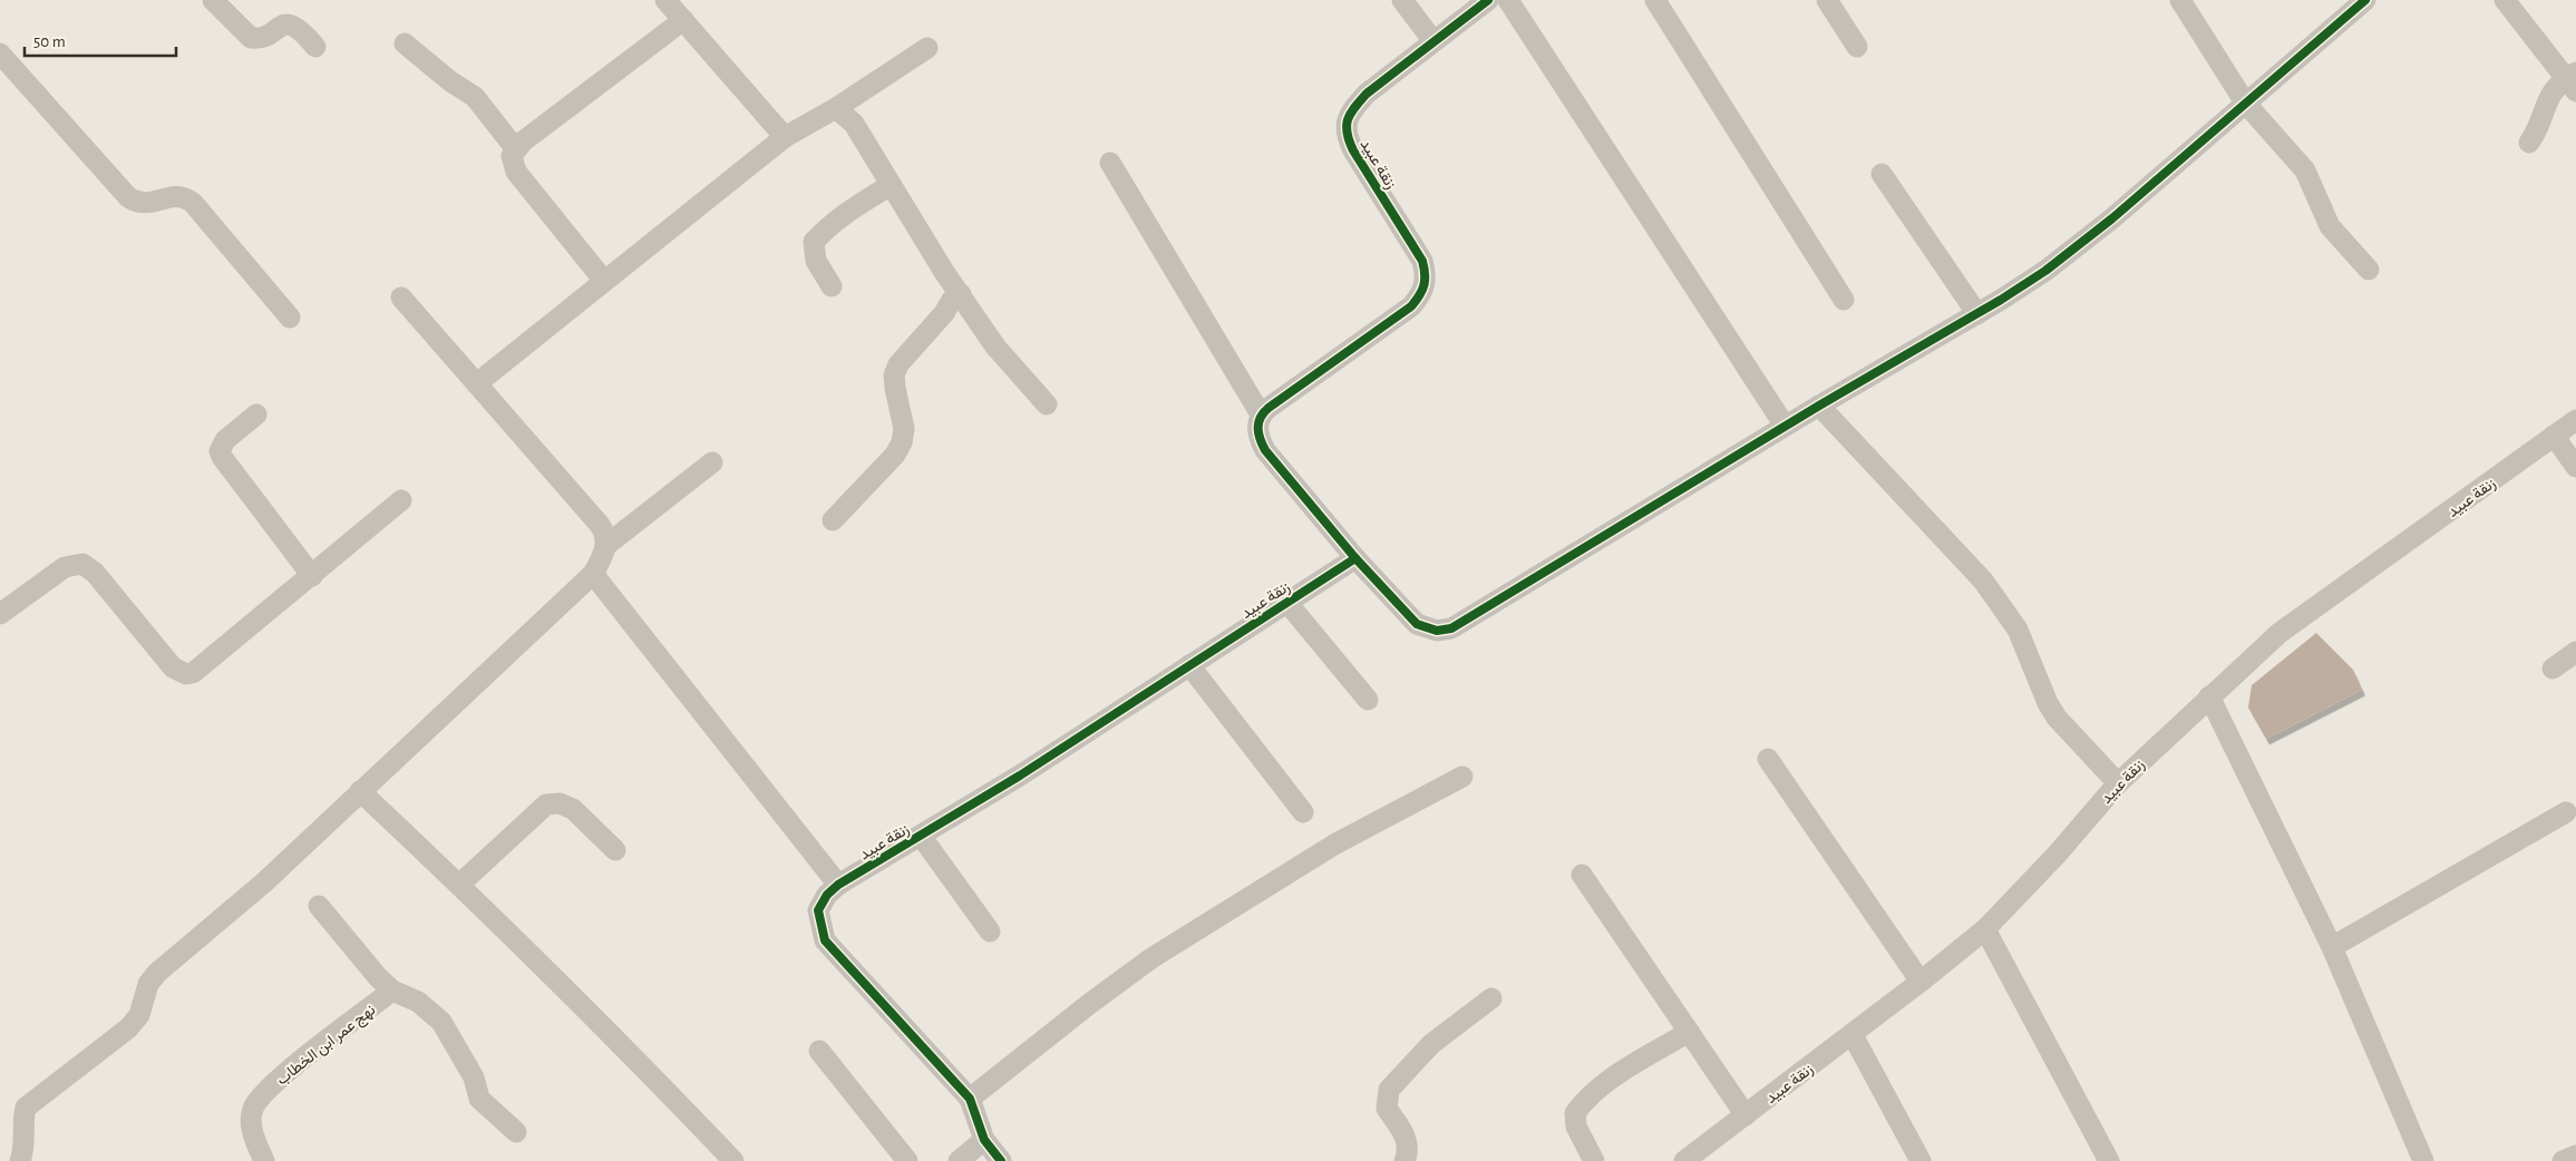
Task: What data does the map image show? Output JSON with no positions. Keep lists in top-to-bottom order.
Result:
{
  "streets": {
    "street": ["زنقة عبيد", "نهج عمر ابن الخطاب"]
  },
  "scale_bar": "50 m"
}
